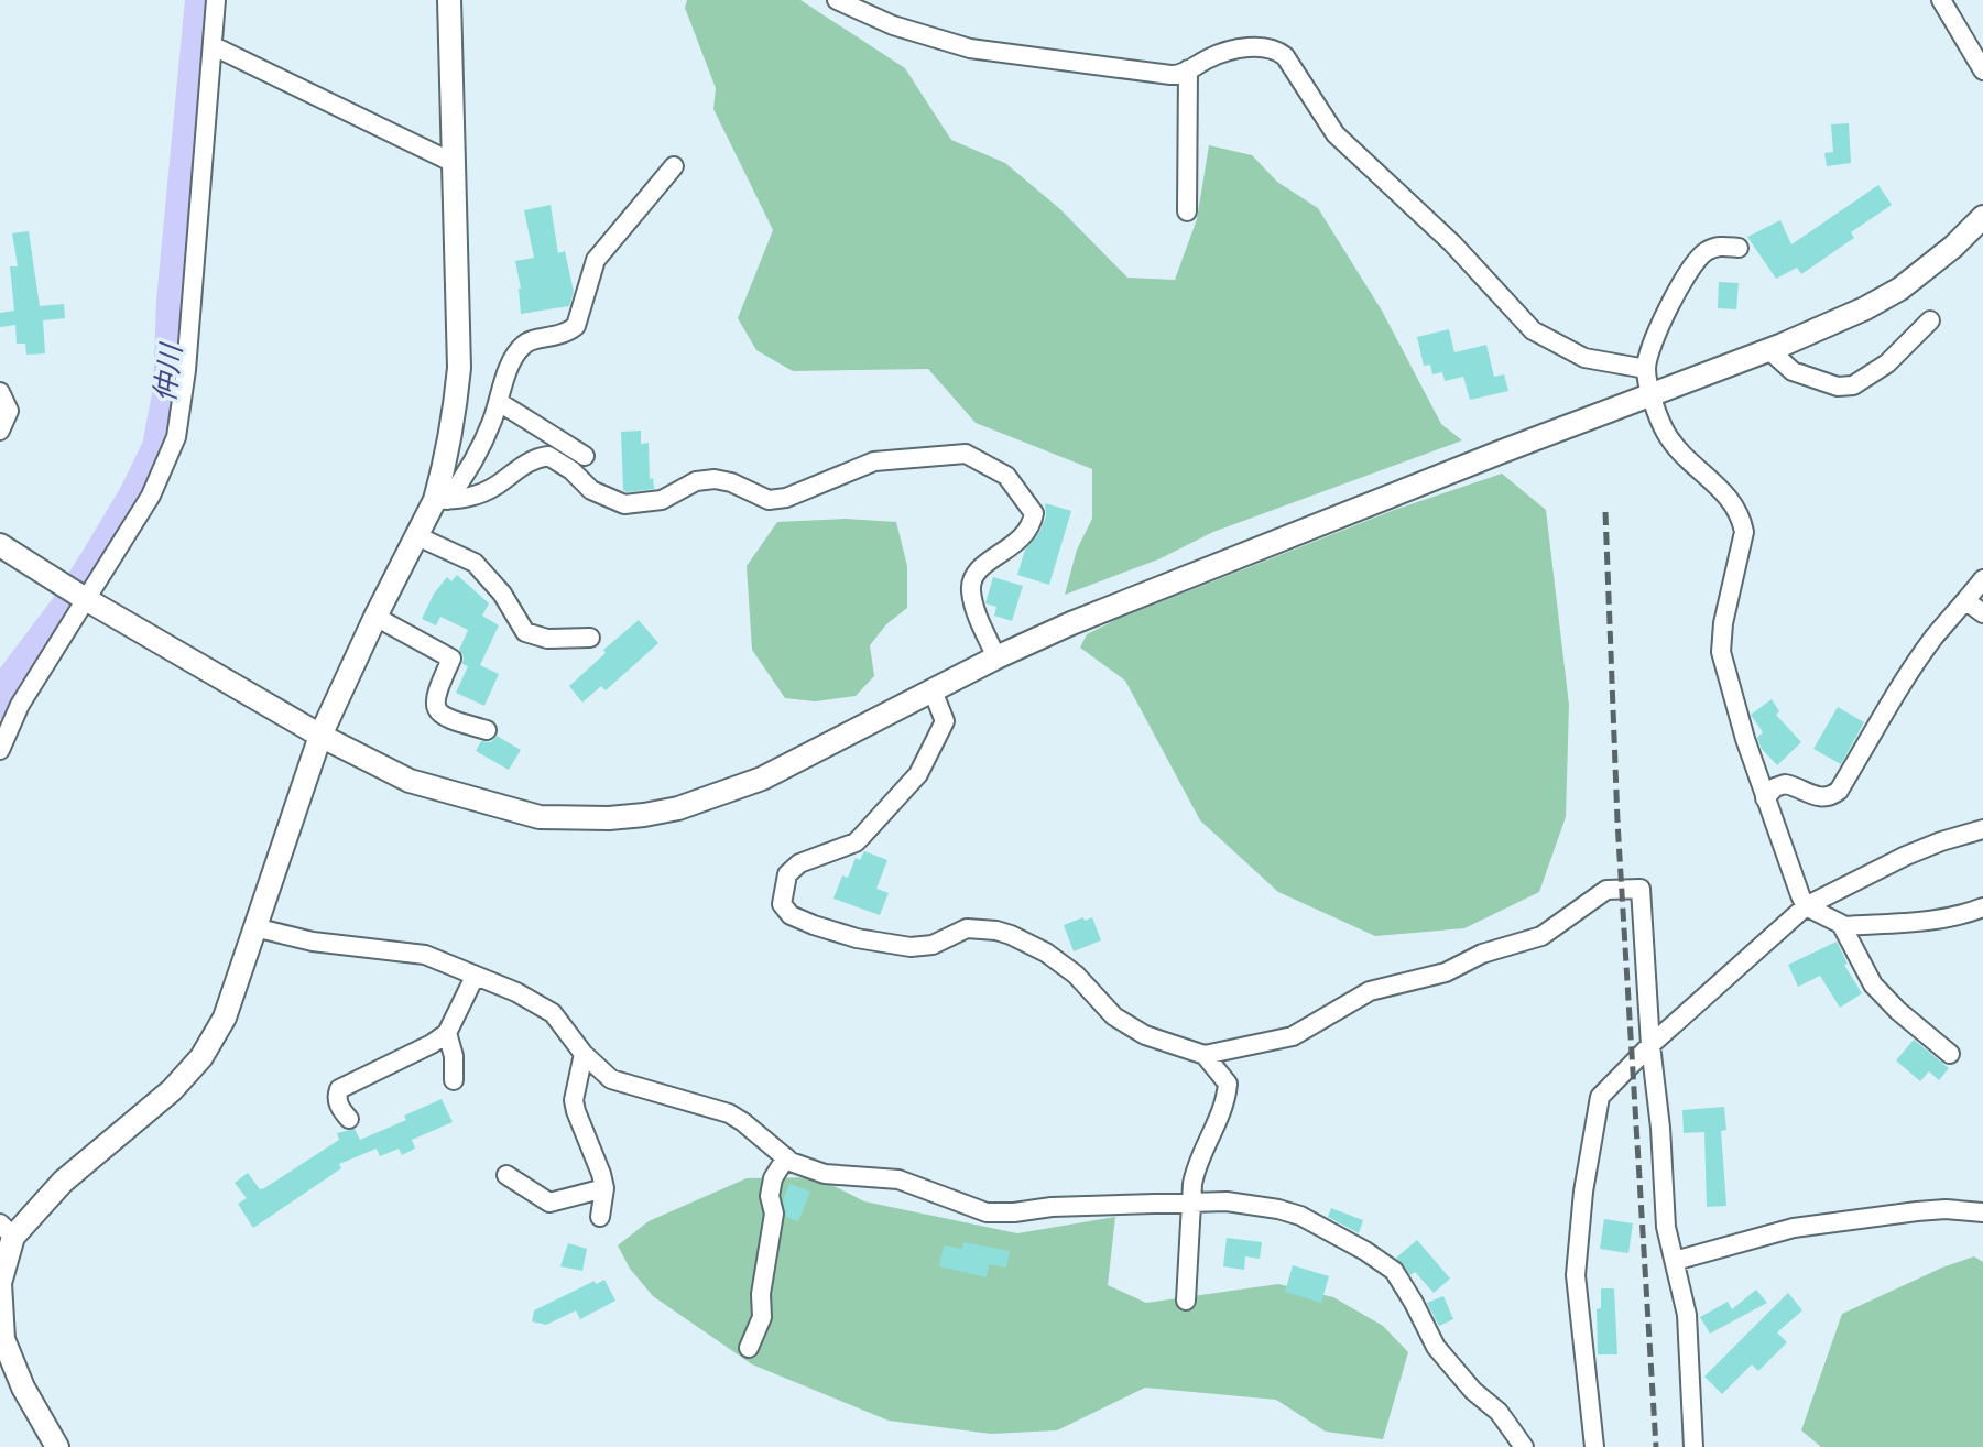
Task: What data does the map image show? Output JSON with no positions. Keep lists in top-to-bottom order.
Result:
{
  "water": ["仲川"]
}
